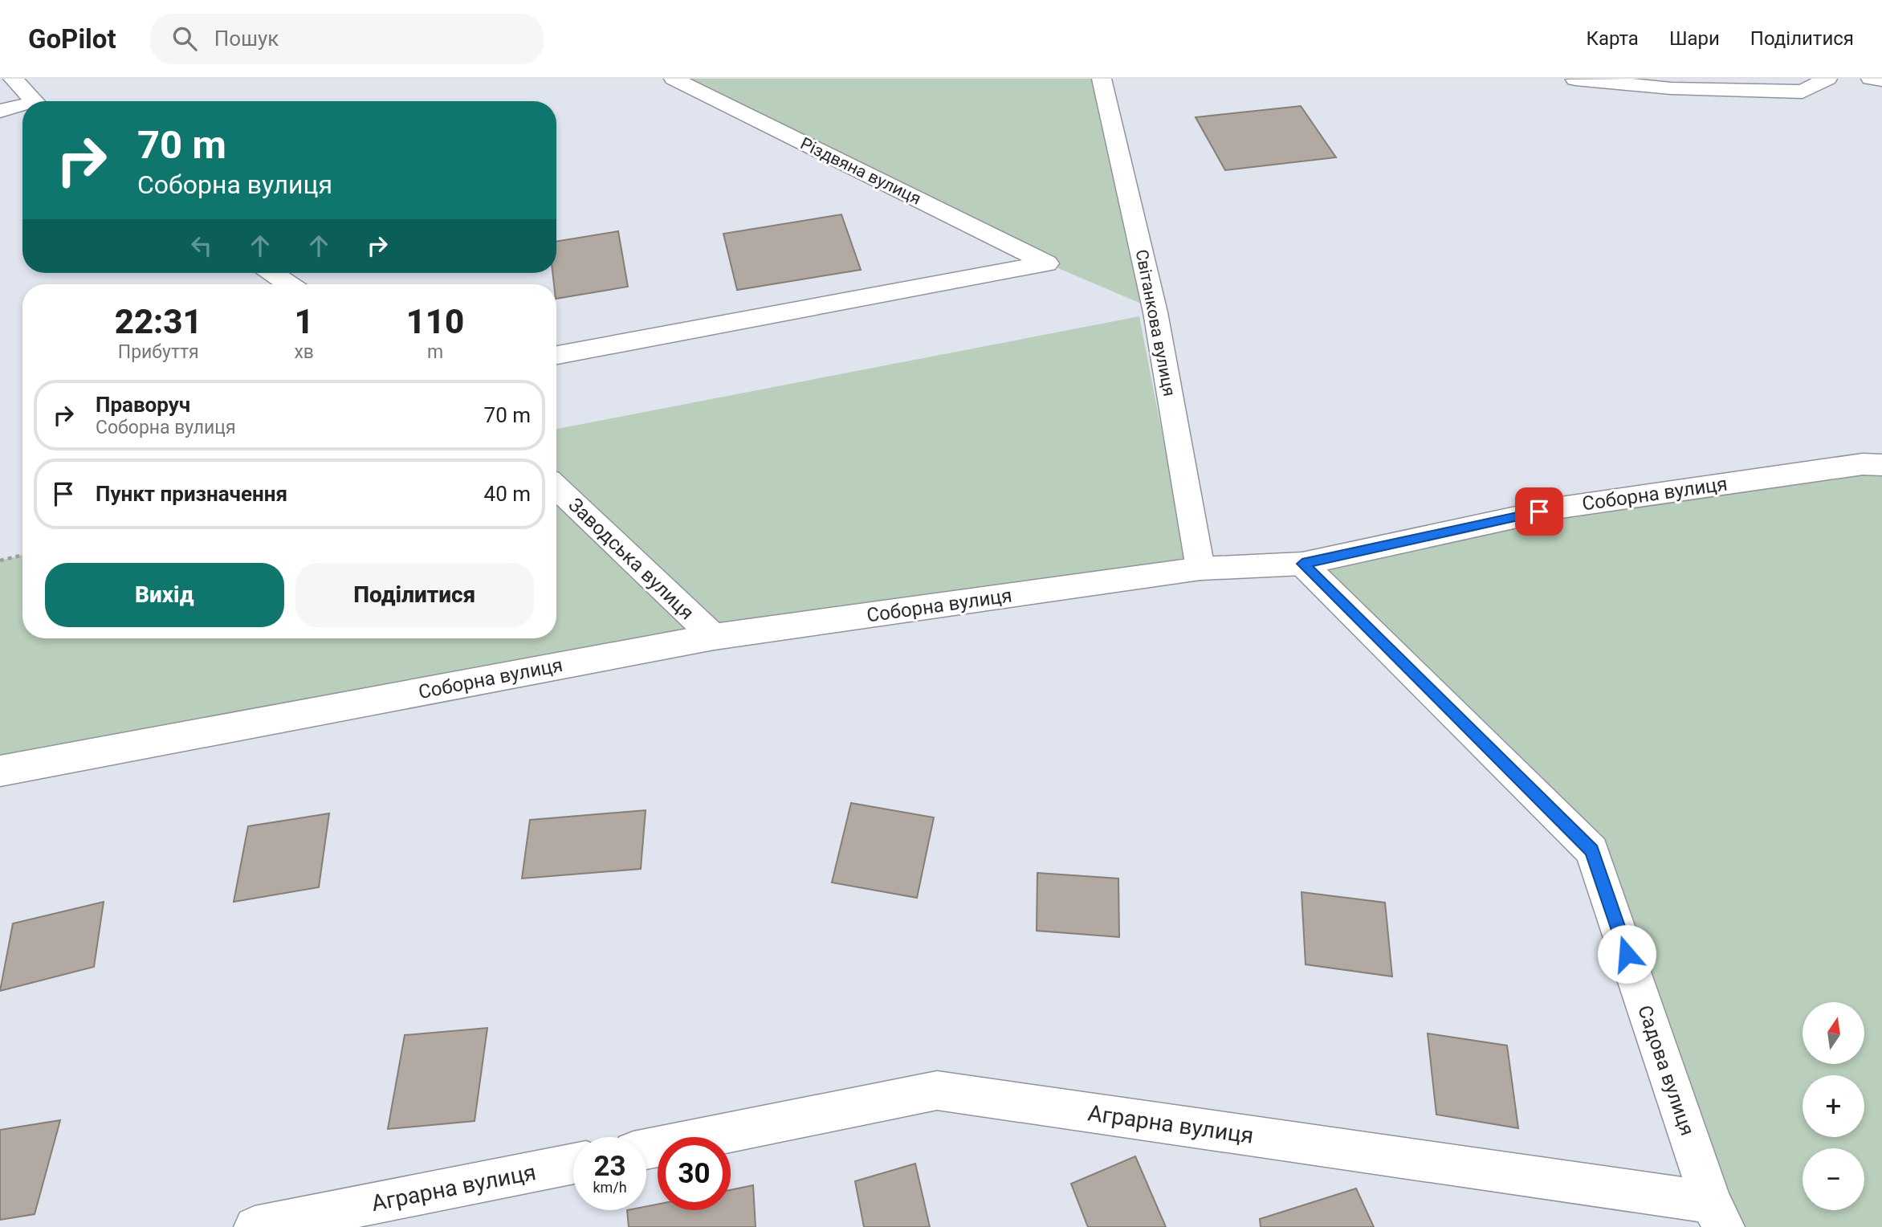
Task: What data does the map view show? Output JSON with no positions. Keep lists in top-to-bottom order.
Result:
{
  "streets": {
    "street": [
      "Різдвяна вулиця",
      "Світанкова вулиця",
      "Соборна вулиця",
      "Заводська вулиця",
      "Садова вулиця",
      "Аграрна вулиця"
    ]
  },
  "crossings": [
    ["Світанкова вулиця", "Соборна вулиця"],
    ["Соборна вулиця", "Заводська вулиця"],
    ["Соборна вулиця", "Садова вулиця"],
    ["Садова вулиця", "Аграрна вулиця"]
  ],
  "north": "top",
  "page": {
    "header": "GoPilot",
    "search": "Пошук",
    "nav": ["Карта", "Шари", "Поділитися"],
    "turn": ["70 m", "Соборна вулиця"],
    "eta": [
      "22:31",
      "Прибуття",
      "1",
      "хв",
      "110",
      "m"
    ],
    "list": [
      {
        "name": "Праворуч",
        "note": "Соборна вулиця",
        "value": "70 m"
      },
      {
        "name": "Пункт призначення",
        "value": "40 m"
      }
    ],
    "buttons": ["Вихід", "Поділитися"],
    "map_buttons": ["+", "−"],
    "speed": "23 km/h",
    "limit": "30"
  }
}
